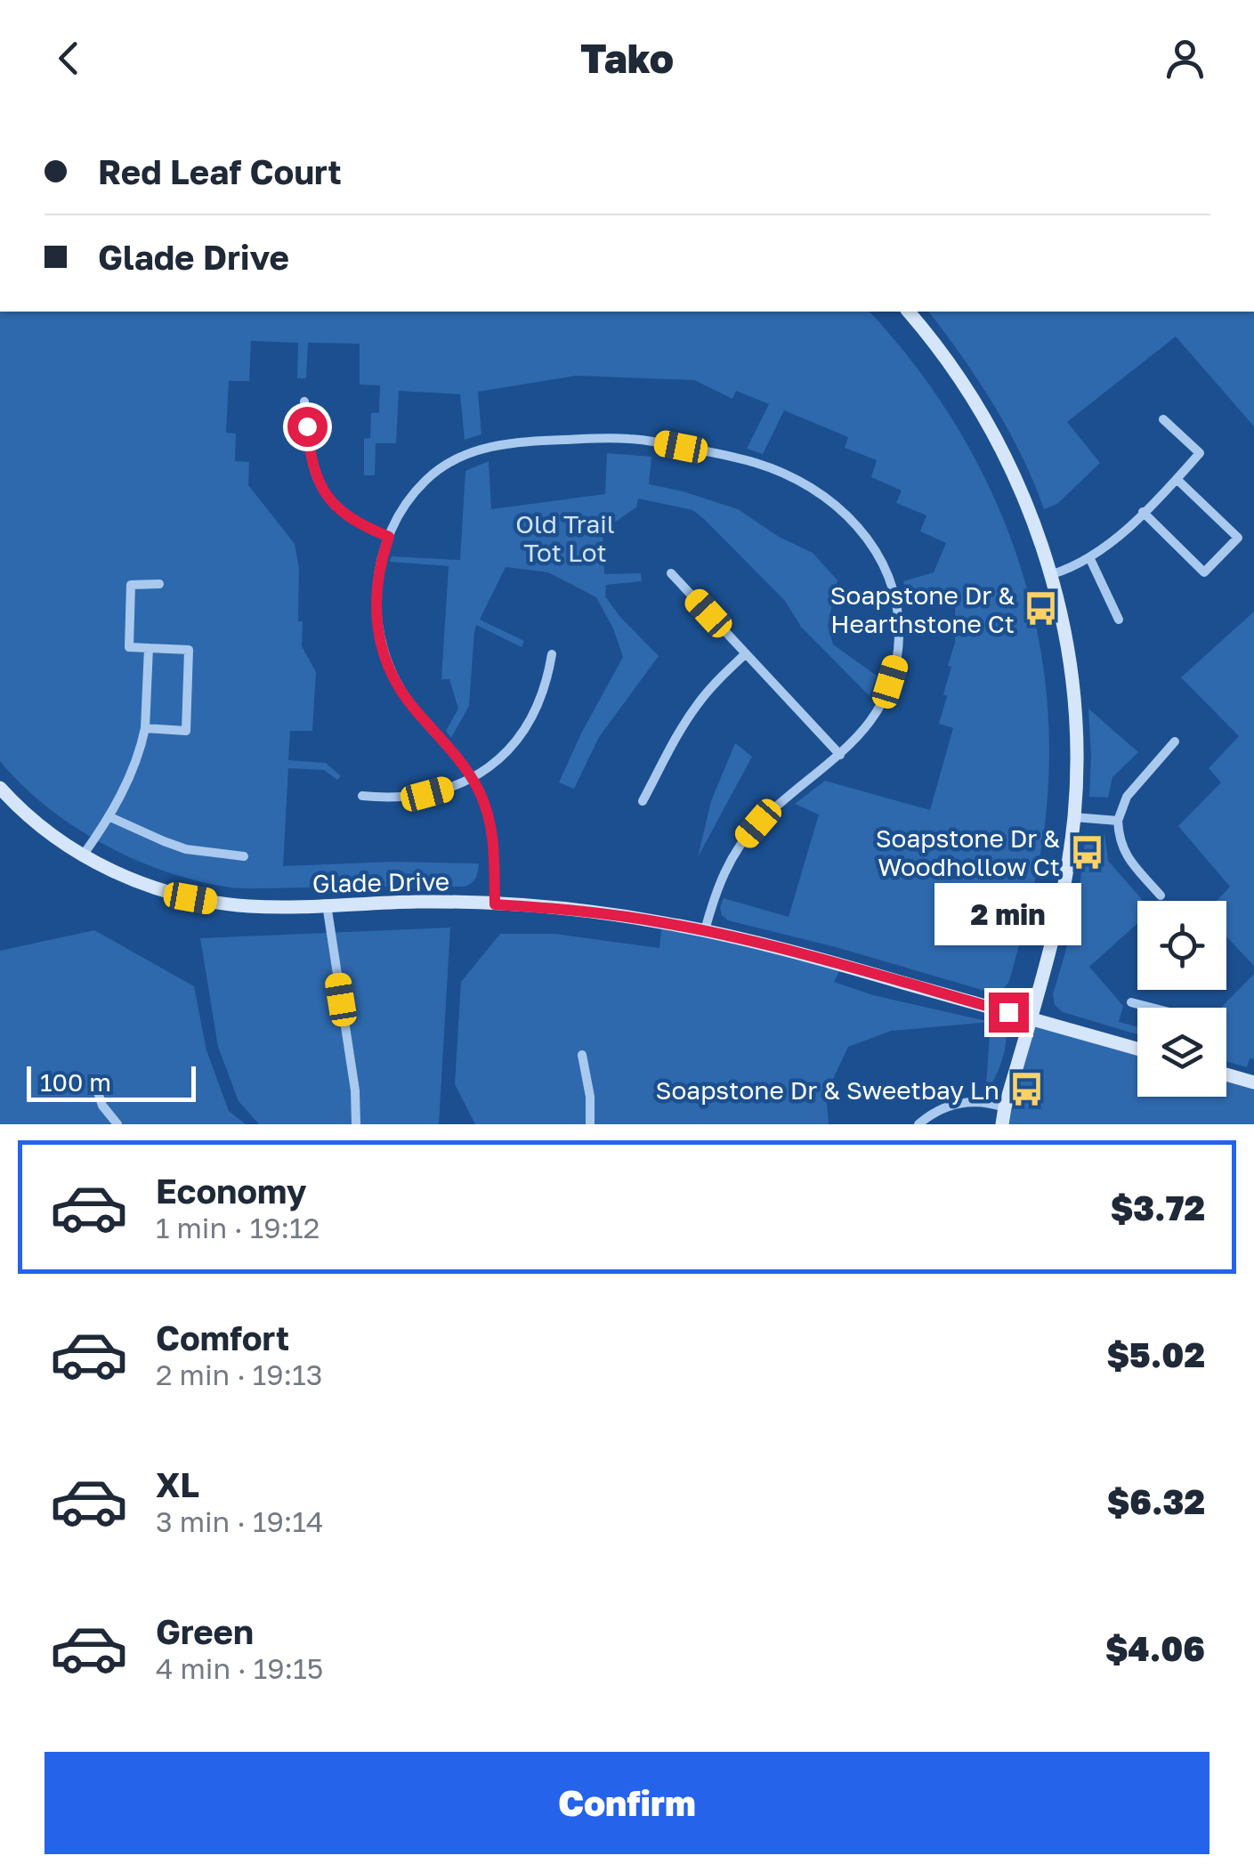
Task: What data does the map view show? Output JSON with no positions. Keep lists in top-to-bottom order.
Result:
{
  "streets": {
    "street": ["Glade Drive"]
  },
  "parks": ["Old Trail Tot Lot"],
  "places": {
    "bus stop": ["Soapstone Dr & Hearthstone Ct", "Soapstone Dr & Woodhollow Ct", "Soapstone Dr & Sweetbay Ln"]
  },
  "scale_bar": "100 m",
  "page": {
    "header": "Tako",
    "banner": ["Red Leaf Court", "Glade Drive"],
    "bubble": "2 min",
    "scale": "100 m",
    "list": [
      {
        "name": "Economy",
        "note": "1 min · 19:12",
        "value": "$3.72"
      },
      {
        "name": "Comfort",
        "note": "2 min · 19:13",
        "value": "$5.02"
      },
      {
        "name": "XL",
        "note": "3 min · 19:14",
        "value": "$6.32"
      },
      {
        "name": "Green",
        "note": "4 min · 19:15",
        "value": "$4.06"
      }
    ],
    "buttons": "Confirm"
  }
}
